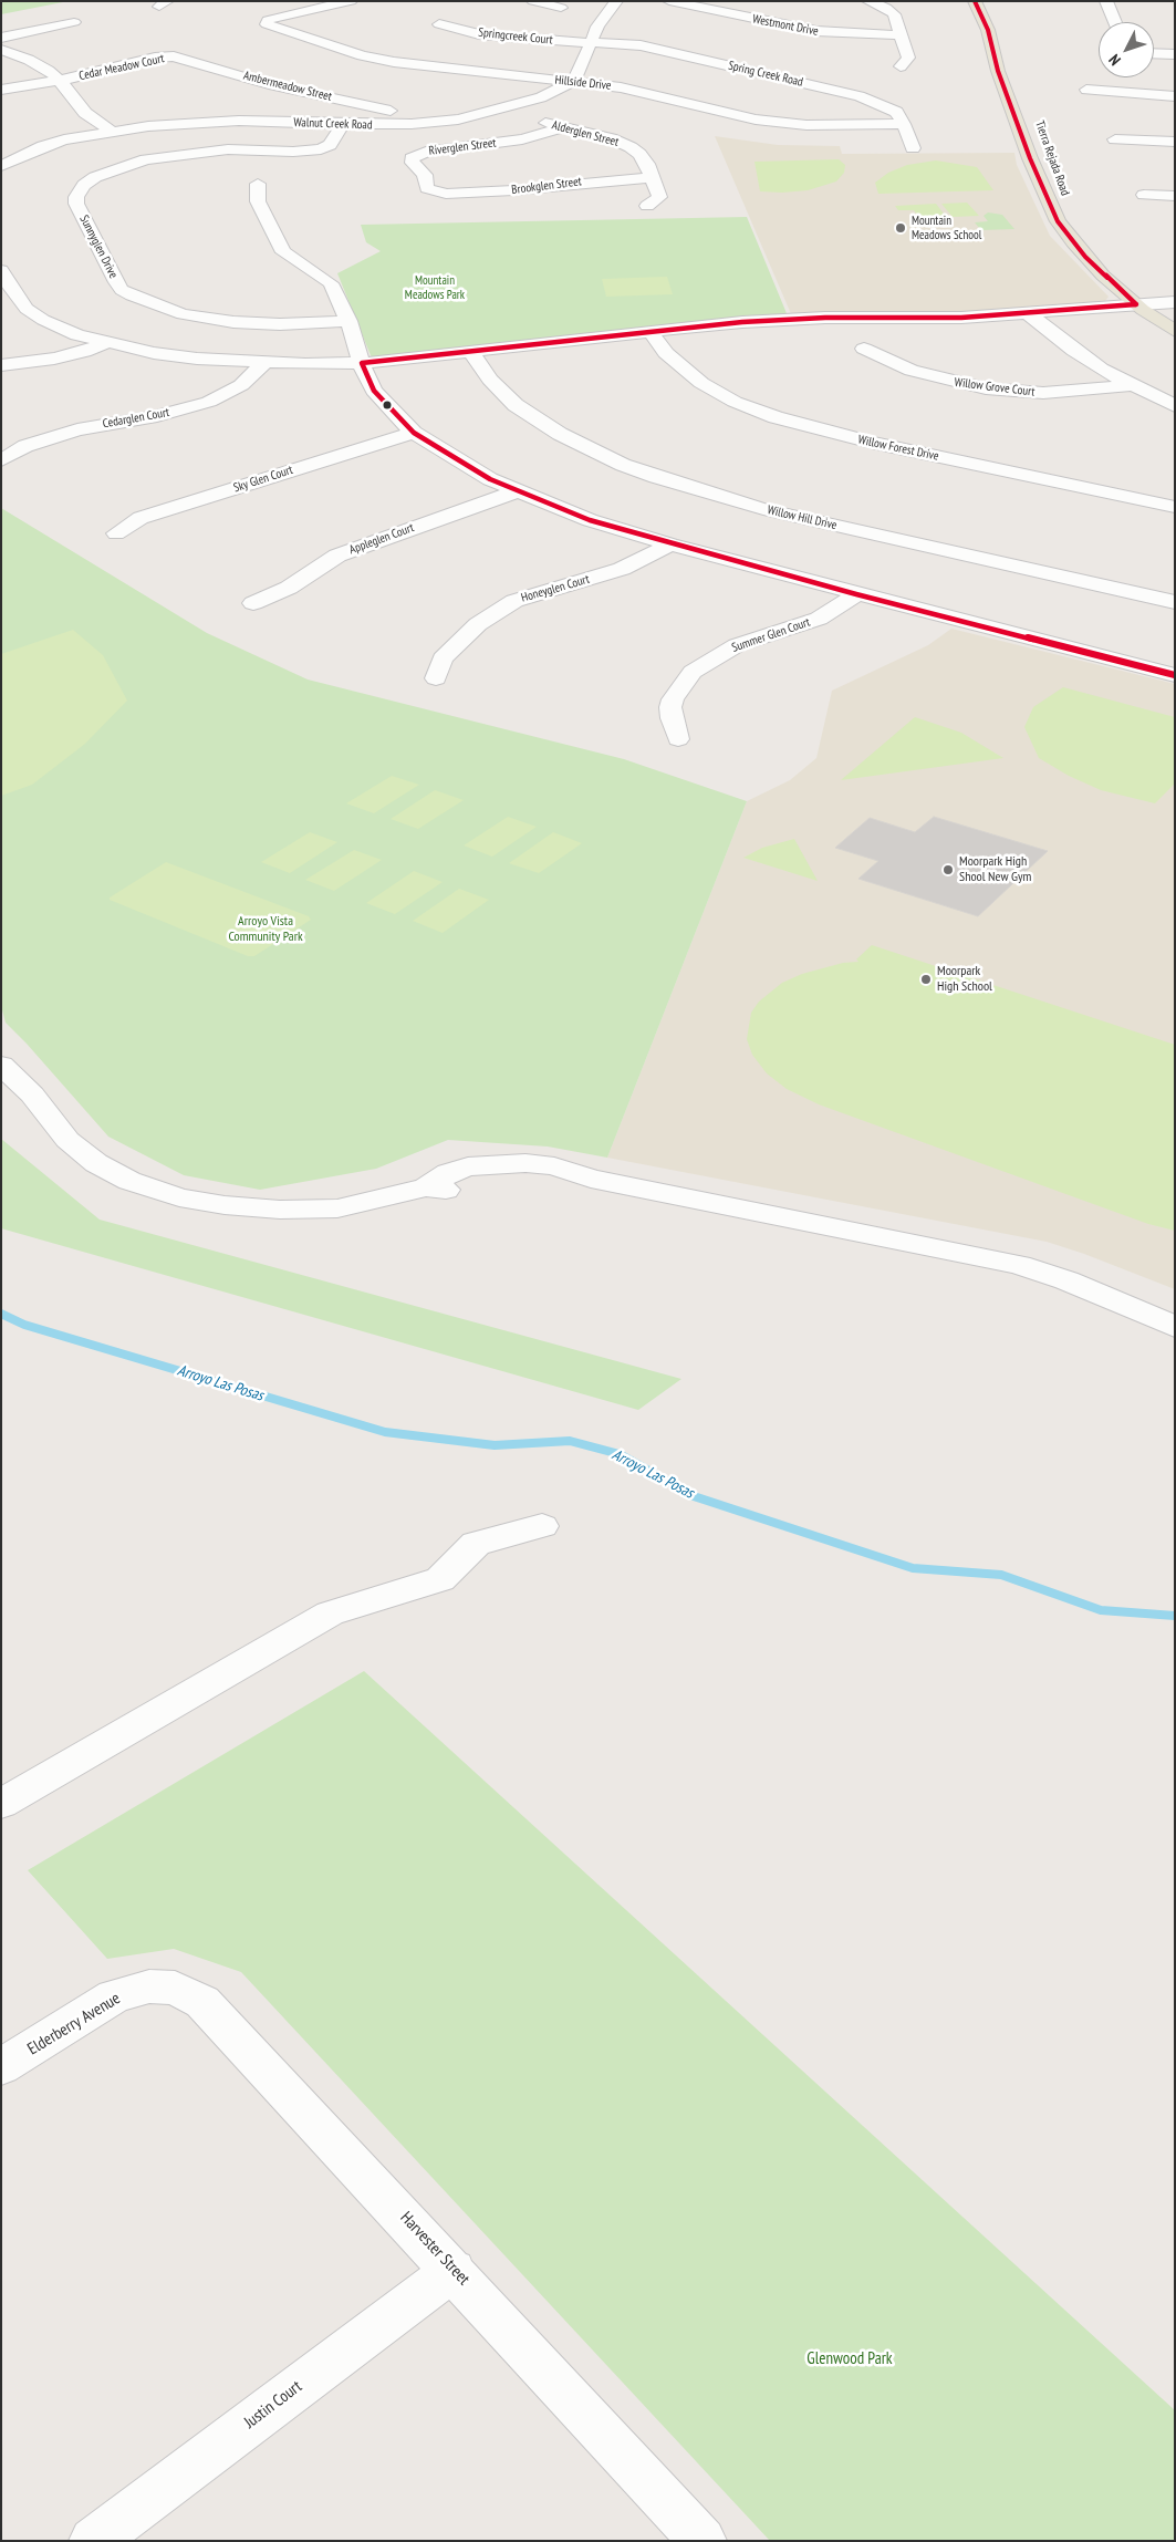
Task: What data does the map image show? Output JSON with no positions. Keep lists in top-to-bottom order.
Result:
{
  "streets": {
    "main road": ["Tierra Rejada Road"],
    "street": [
      "Westmont Drive",
      "Springcreek Court",
      "Cedar Meadow Court",
      "Spring Creek Road",
      "Hillside Drive",
      "Ambermeadow Street",
      "Walnut Creek Road",
      "Alderglen Street",
      "Riverglen Street",
      "Brookglen Street",
      "Sunnyglen Drive",
      "Willow Grove Court",
      "Cedarglen Court",
      "Willow Forest Drive",
      "Sky Glen Court",
      "Willow Hill Drive",
      "Appleglen Court",
      "Honeyglen Court",
      "Summer Glen Court",
      "Elderberry Avenue",
      "Harvester Street",
      "Justin Court"
    ]
  },
  "crossings": [
    ["Springcreek Court", "Spring Creek Road"],
    ["Cedar Meadow Court", "Ambermeadow Street"],
    ["Spring Creek Road", "Hillside Drive"],
    ["Hillside Drive", "Walnut Creek Road"],
    ["Walnut Creek Road", "Alderglen Street"],
    ["Walnut Creek Road", "Sunnyglen Drive"],
    ["Alderglen Street", "Riverglen Street"],
    ["Alderglen Street", "Brookglen Street"],
    ["Riverglen Street", "Brookglen Street"],
    ["Elderberry Avenue", "Harvester Street"],
    ["Harvester Street", "Justin Court"]
  ],
  "water": ["Arroyo Las Posas"],
  "parks": ["Mountain Meadows Park", "Arroyo Vista Community Park", "Glenwood Park"],
  "places": ["Mountain Meadows School", "Moorpark High Shool New Gym", "Moorpark High School"],
  "north": "bottom left"
}
